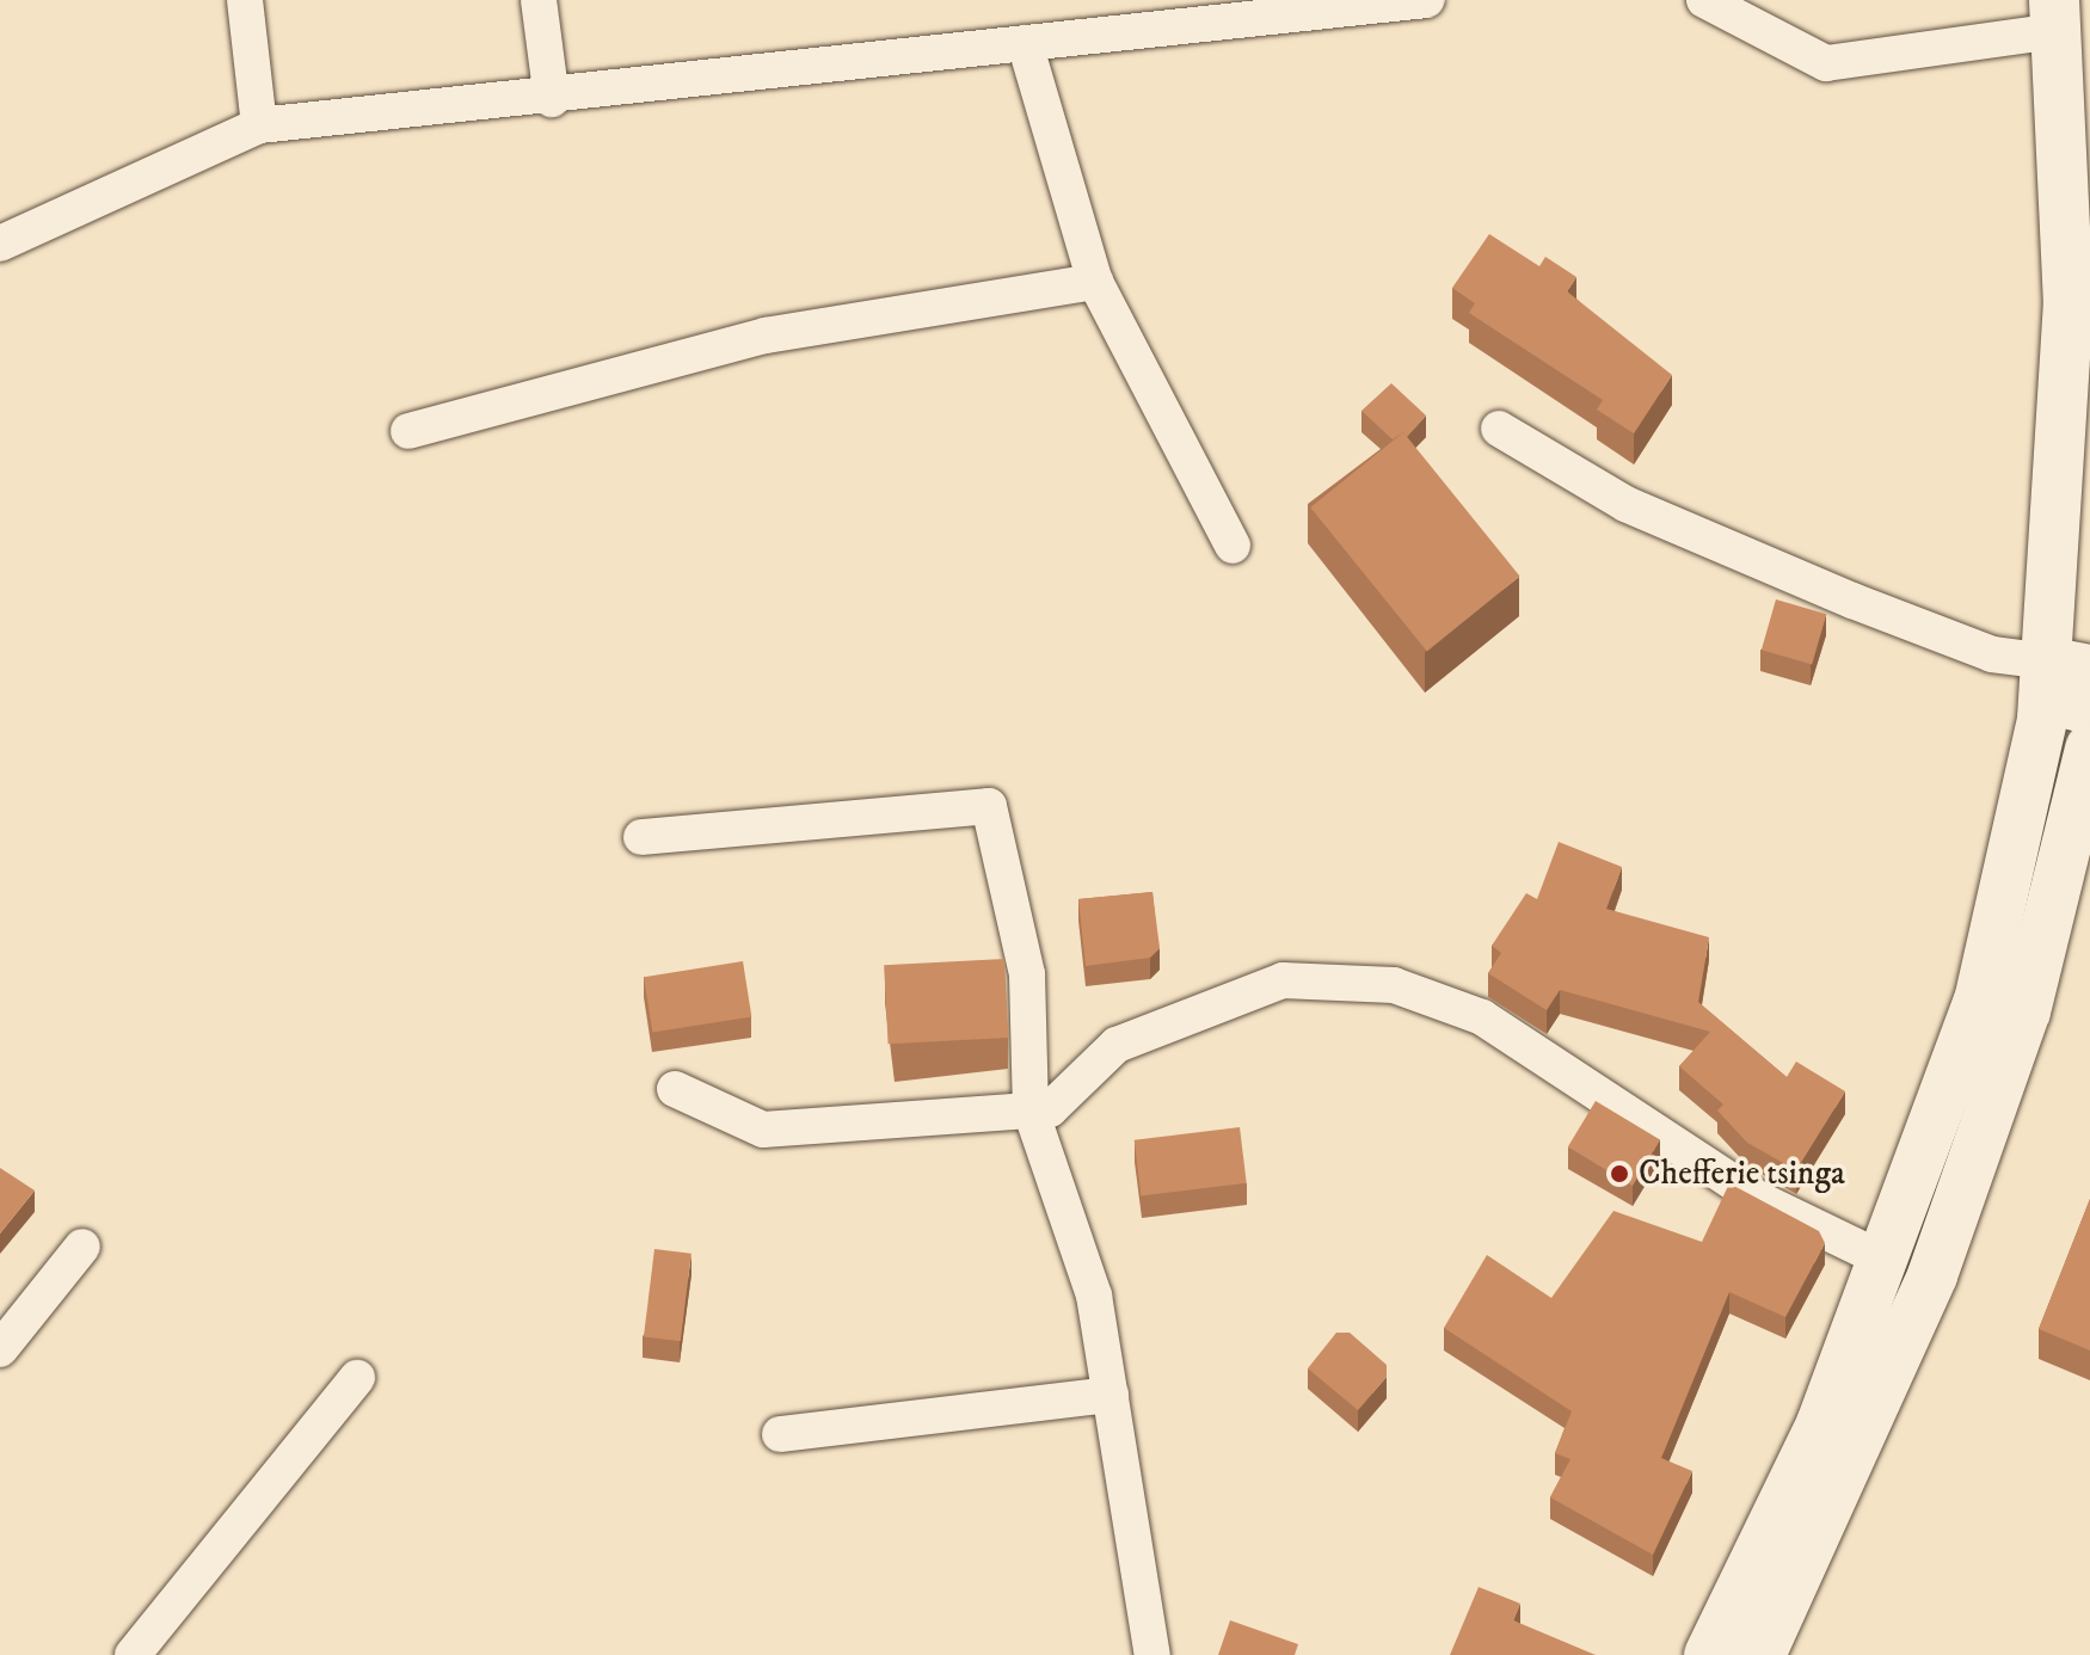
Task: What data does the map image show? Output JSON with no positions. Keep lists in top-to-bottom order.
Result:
{
  "places": ["Chefferie tsinga"]
}
